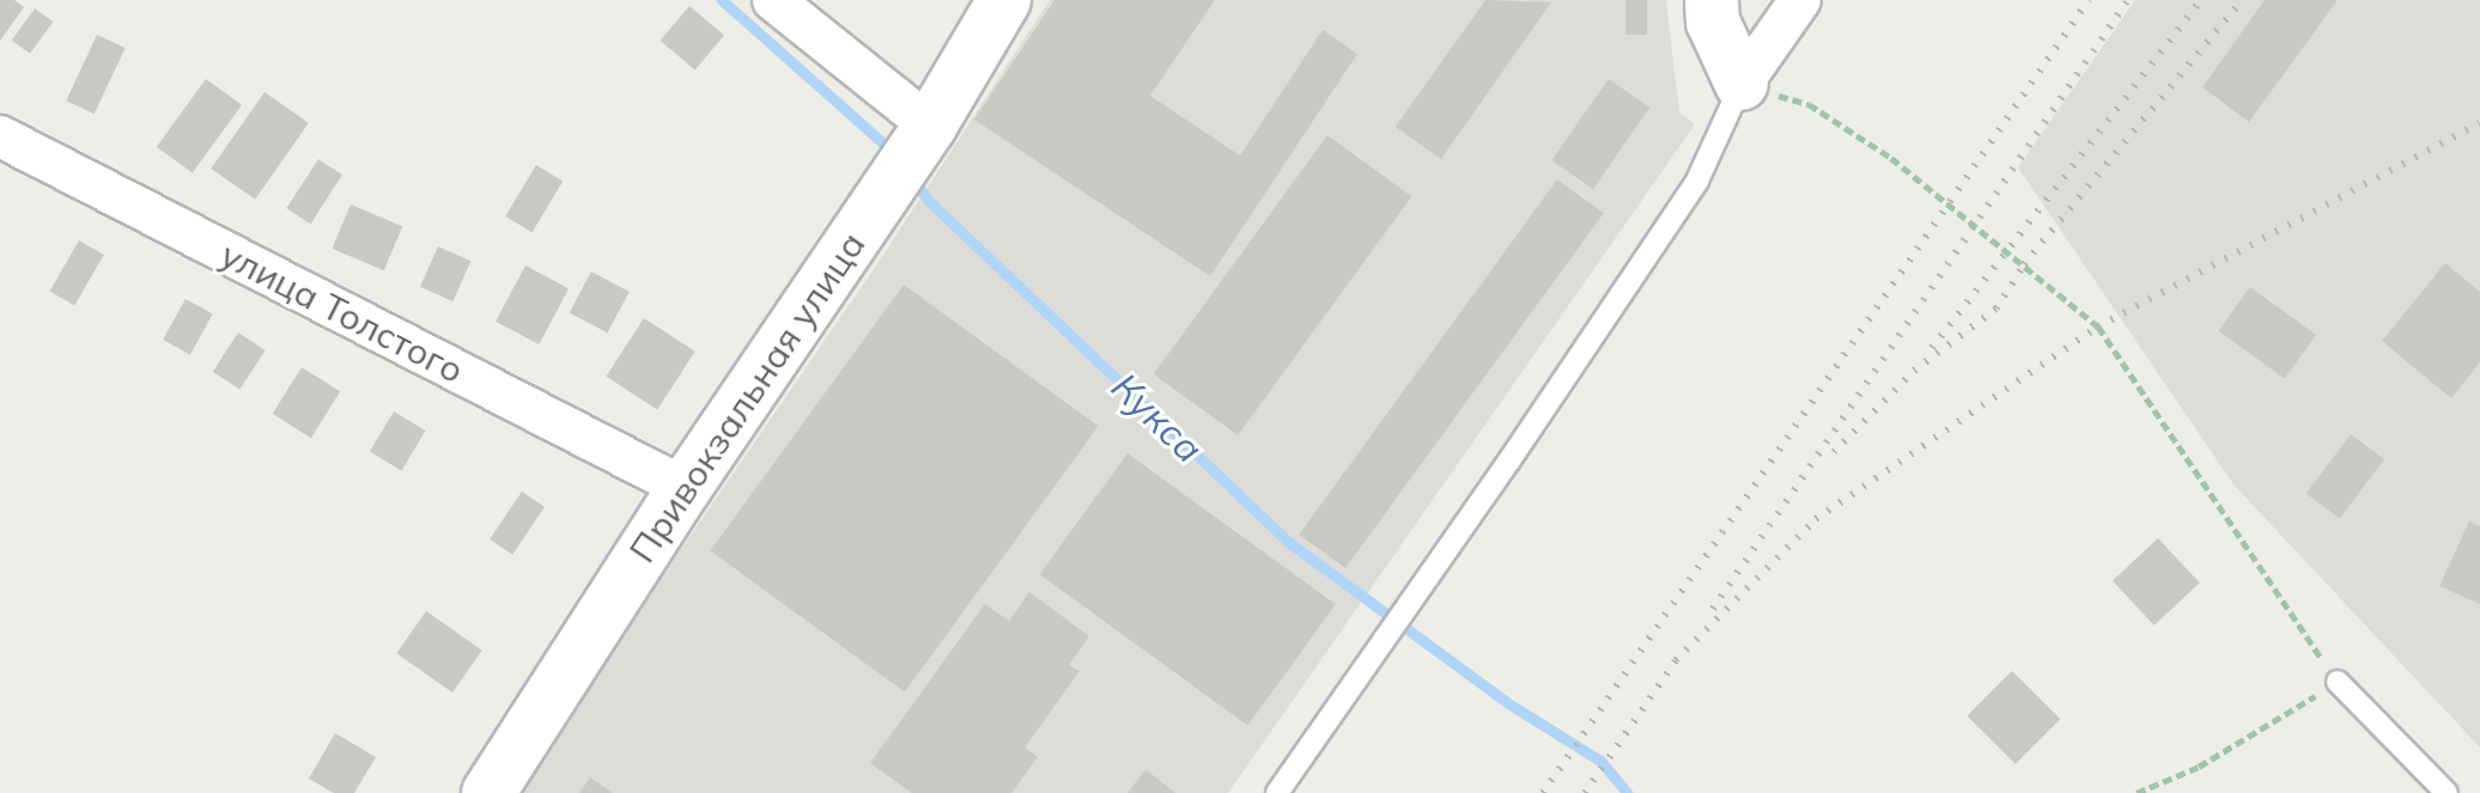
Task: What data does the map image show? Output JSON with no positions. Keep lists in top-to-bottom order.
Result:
{
  "streets": {
    "street": ["улица Толстого", "Привокзальная улица"]
  },
  "crossings": [
    ["улица Толстого", "Привокзальная улица"]
  ],
  "water": ["Кукса"]
}
